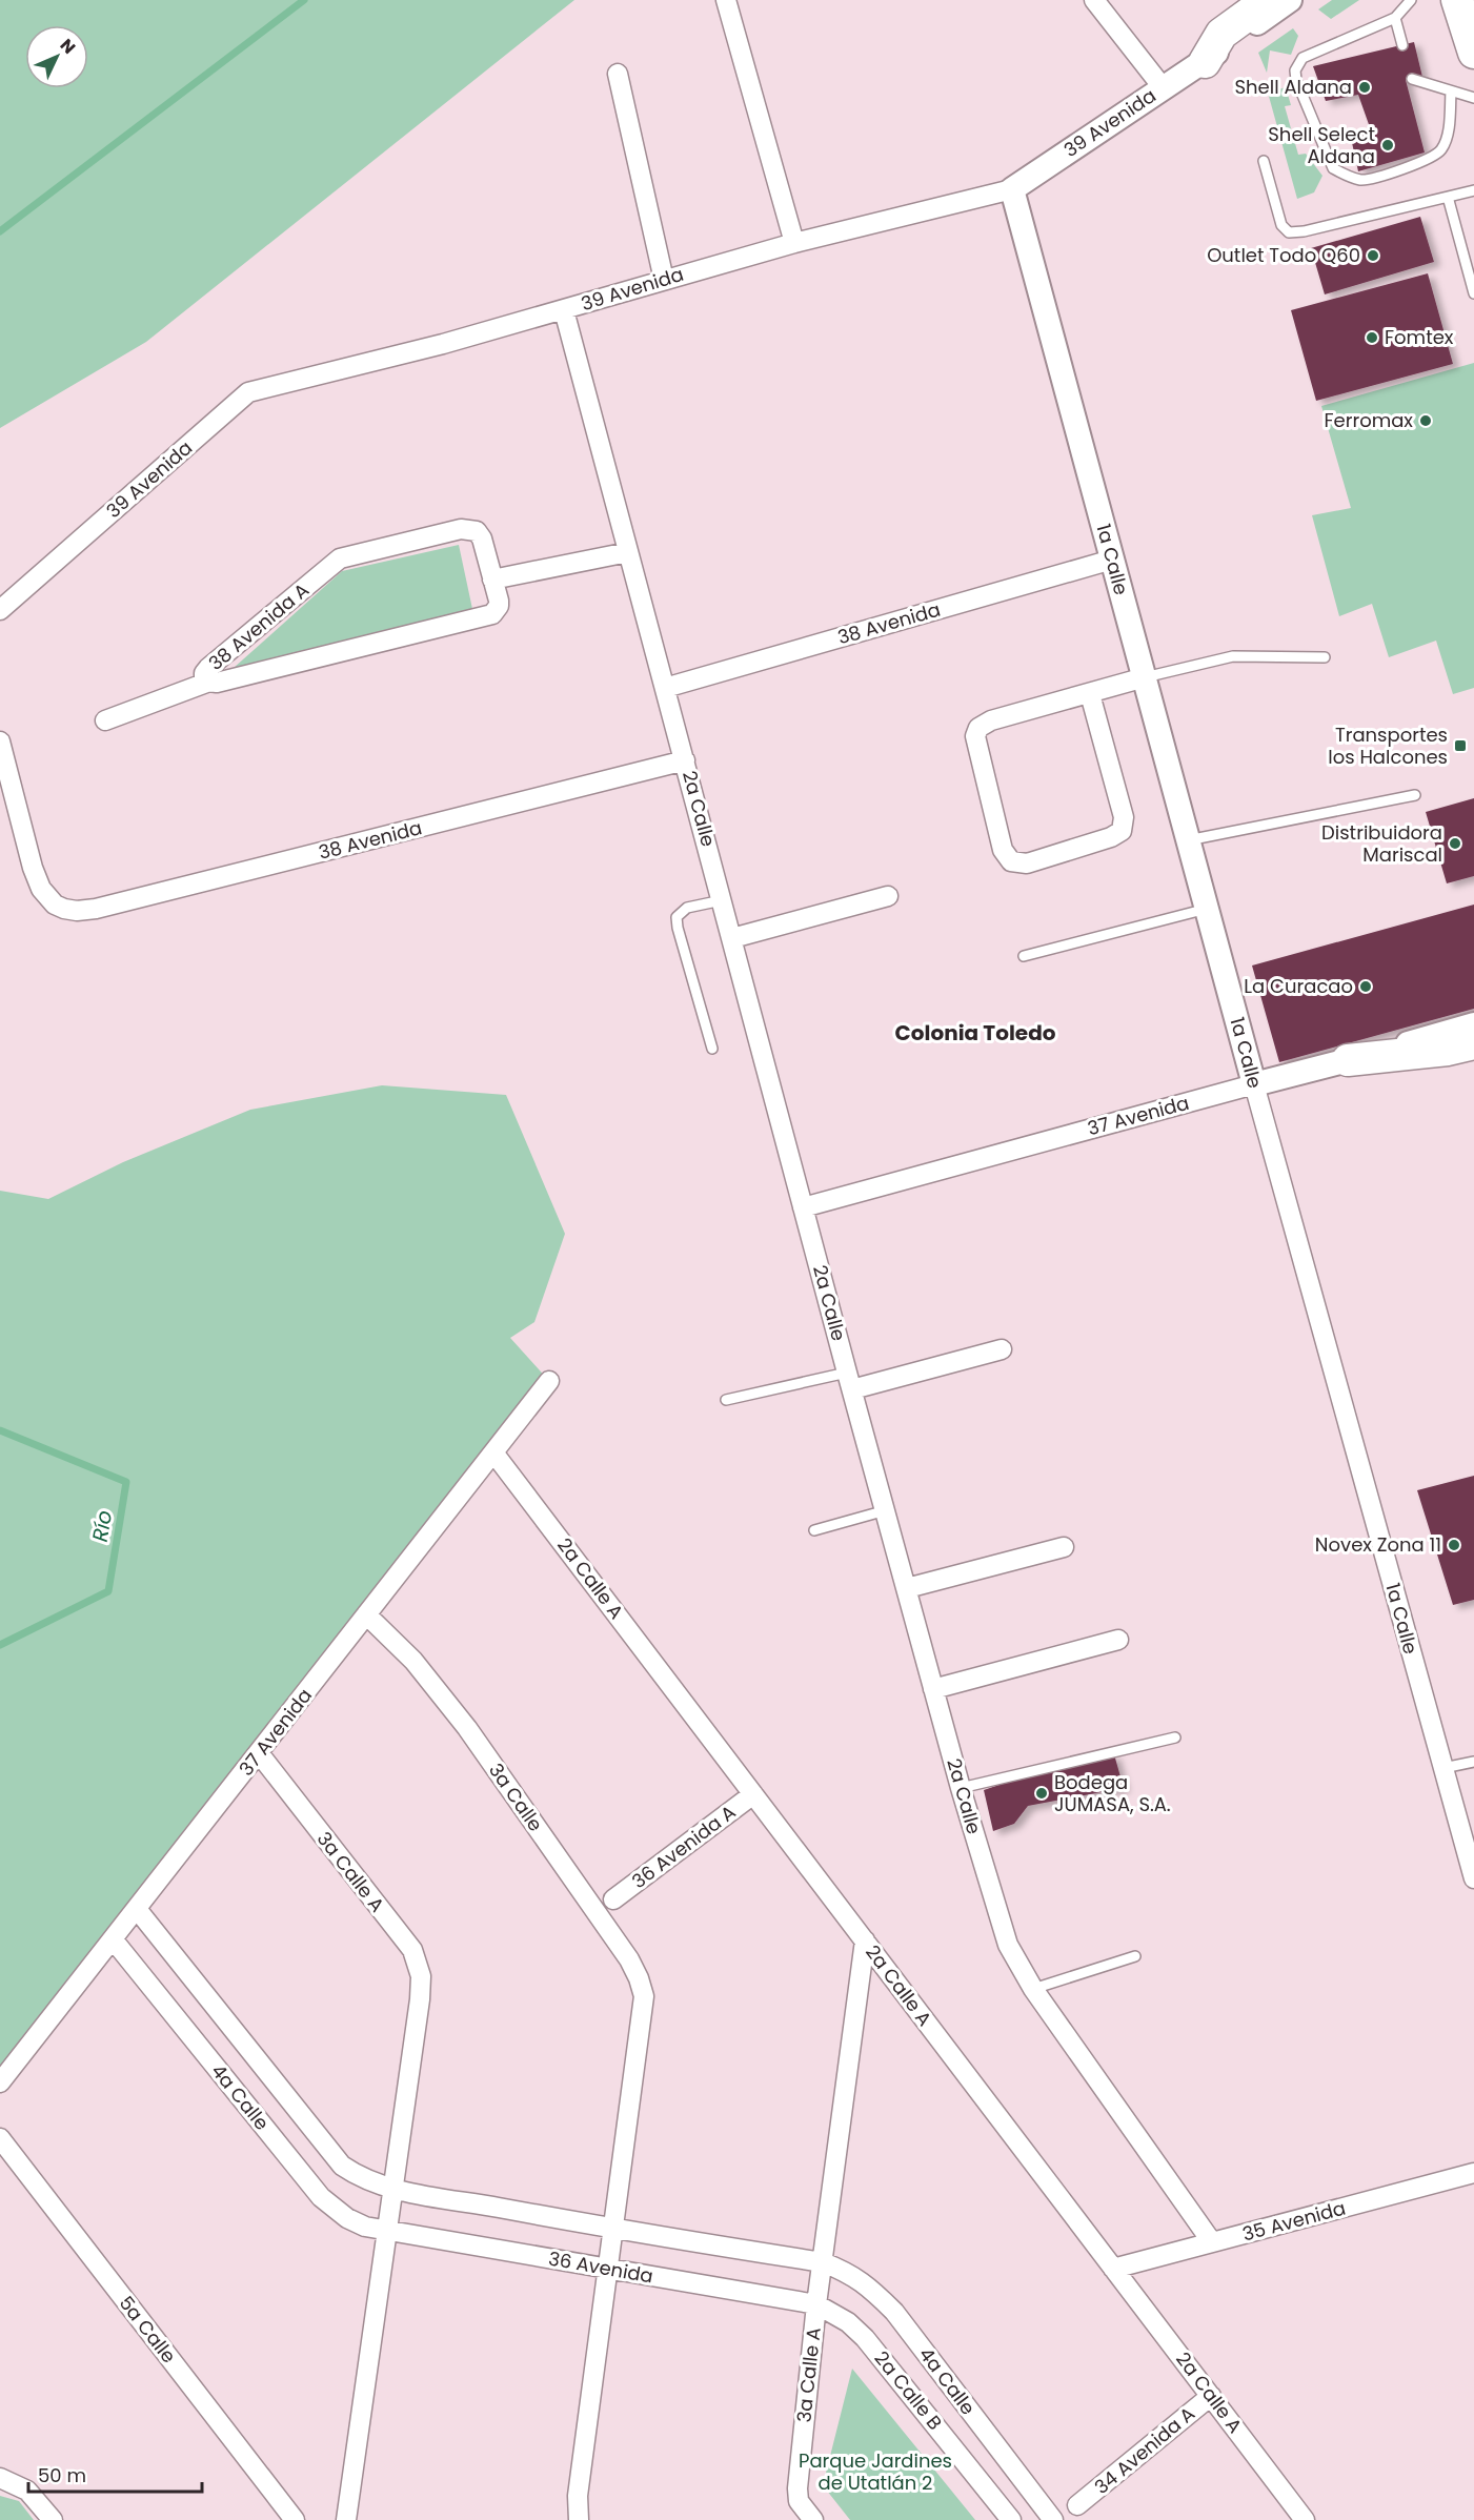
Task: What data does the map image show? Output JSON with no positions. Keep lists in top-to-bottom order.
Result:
{
  "streets": {
    "street": [
      "39 Avenida",
      "1a Calle",
      "38 Avenida",
      "38 Avenida A",
      "2a Calle",
      "37 Avenida",
      "2a Calle A",
      "3a Calle",
      "36 Avenida A",
      "3a Calle A",
      "4a Calle",
      "35 Avenida",
      "36 Avenida",
      "5a Calle",
      "2a Calle B",
      "34 Avenida A"
    ]
  },
  "crossings": [
    ["39 Avenida", "1a Calle"],
    ["39 Avenida", "2a Calle"],
    ["1a Calle", "38 Avenida"],
    ["1a Calle", "37 Avenida"],
    ["38 Avenida", "2a Calle"],
    ["2a Calle", "37 Avenida"],
    ["2a Calle", "35 Avenida"],
    ["37 Avenida", "2a Calle A"],
    ["37 Avenida", "3a Calle"],
    ["37 Avenida", "3a Calle A"],
    ["37 Avenida", "4a Calle"],
    ["2a Calle A", "36 Avenida A"],
    ["2a Calle A", "3a Calle A"],
    ["2a Calle A", "35 Avenida"],
    ["2a Calle A", "34 Avenida A"],
    ["3a Calle A", "4a Calle"],
    ["3a Calle A", "36 Avenida"],
    ["3a Calle A", "2a Calle B"],
    ["4a Calle", "36 Avenida"],
    ["36 Avenida", "2a Calle B"]
  ],
  "districts": ["Colonia Toledo"],
  "water": ["Río"],
  "parks": ["Parque Jardines de Utatlán 2"],
  "places": {
    "other": [
      "Shell Aldana",
      "Shell Select Aldana",
      "Outlet Todo Q60",
      "Fomtex",
      "Ferromax",
      "Distribuidora Mariscal",
      "La Curacao",
      "Novex Zona 11",
      "Bodega JUMASA, S.A."
    ],
    "transit": ["Transportes los Halcones"]
  },
  "scale_bar": "50 m",
  "north": "top right"
}
